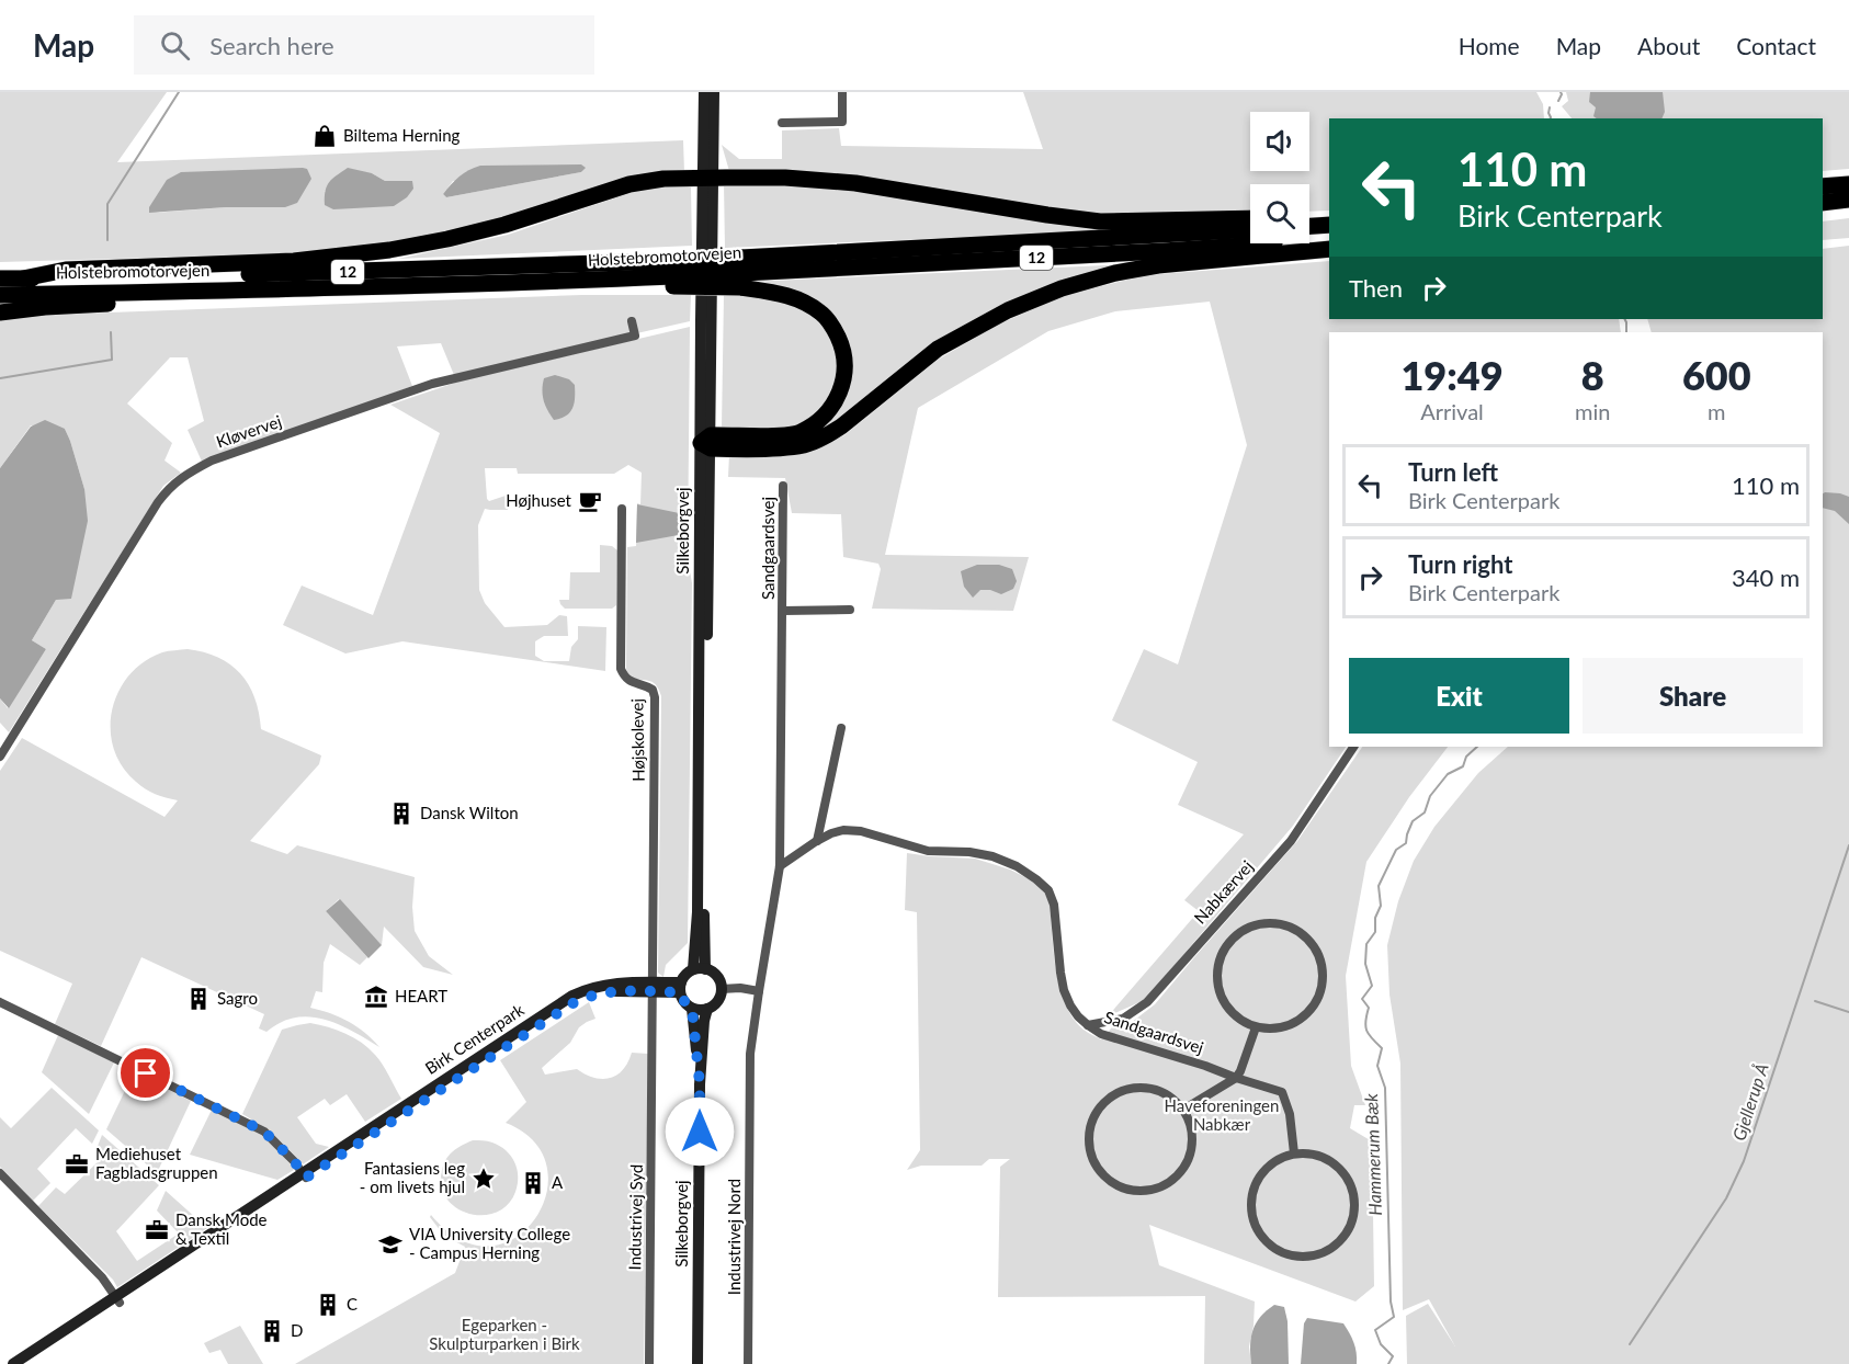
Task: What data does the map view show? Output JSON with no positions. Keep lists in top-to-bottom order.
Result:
{
  "streets": {
    "highway": ["Holstebromotorvejen", "12"],
    "main road": ["Silkeborgvej", "Birk Centerpark"],
    "street": [
      "Kløvervej",
      "Sandgaardsvej",
      "Højskolevej",
      "Nabkærvej",
      "Industrivej Syd",
      "Industrivej Nord"
    ]
  },
  "crossings": [
    ["Silkeborgvej", "Birk Centerpark"],
    ["Sandgaardsvej", "Nabkærvej"],
    ["Sandgaardsvej", "Industrivej Nord"],
    ["Højskolevej", "Birk Centerpark"],
    ["Højskolevej", "Industrivej Syd"],
    ["Birk Centerpark", "Industrivej Syd"]
  ],
  "water": ["Gjellerup Å", "Hammerum Bæk"],
  "parks": ["Haveforeningen Nabkær", "Egeparken - Skulpturparken i Birk"],
  "places": {
    "shop": ["Biltema Herning"],
    "cafe": ["Højhuset"],
    "building": [
      "Dansk Wilton",
      "Sagro",
      "A",
      "C",
      "D"
    ],
    "museum": ["HEART"],
    "office": ["Mediehuset Fagbladsgruppen", "Dansk Mode & Textil"],
    "place": ["Fantasiens leg - om livets hjul"],
    "school or university": ["VIA University College - Campus Herning"]
  },
  "page": {
    "header": "Map",
    "search": "Search here",
    "nav": [
      "Home",
      "Map",
      "About",
      "Contact"
    ],
    "turn": ["110 m", "Birk Centerpark"],
    "then": "Then",
    "eta": [
      "19:49",
      "Arrival",
      "8",
      "min",
      "600",
      "m"
    ],
    "list": [
      {
        "name": "Turn left",
        "note": "Birk Centerpark",
        "value": "110 m"
      },
      {
        "name": "Turn right",
        "note": "Birk Centerpark",
        "value": "340 m"
      }
    ],
    "buttons": ["Exit", "Share"]
  }
}
